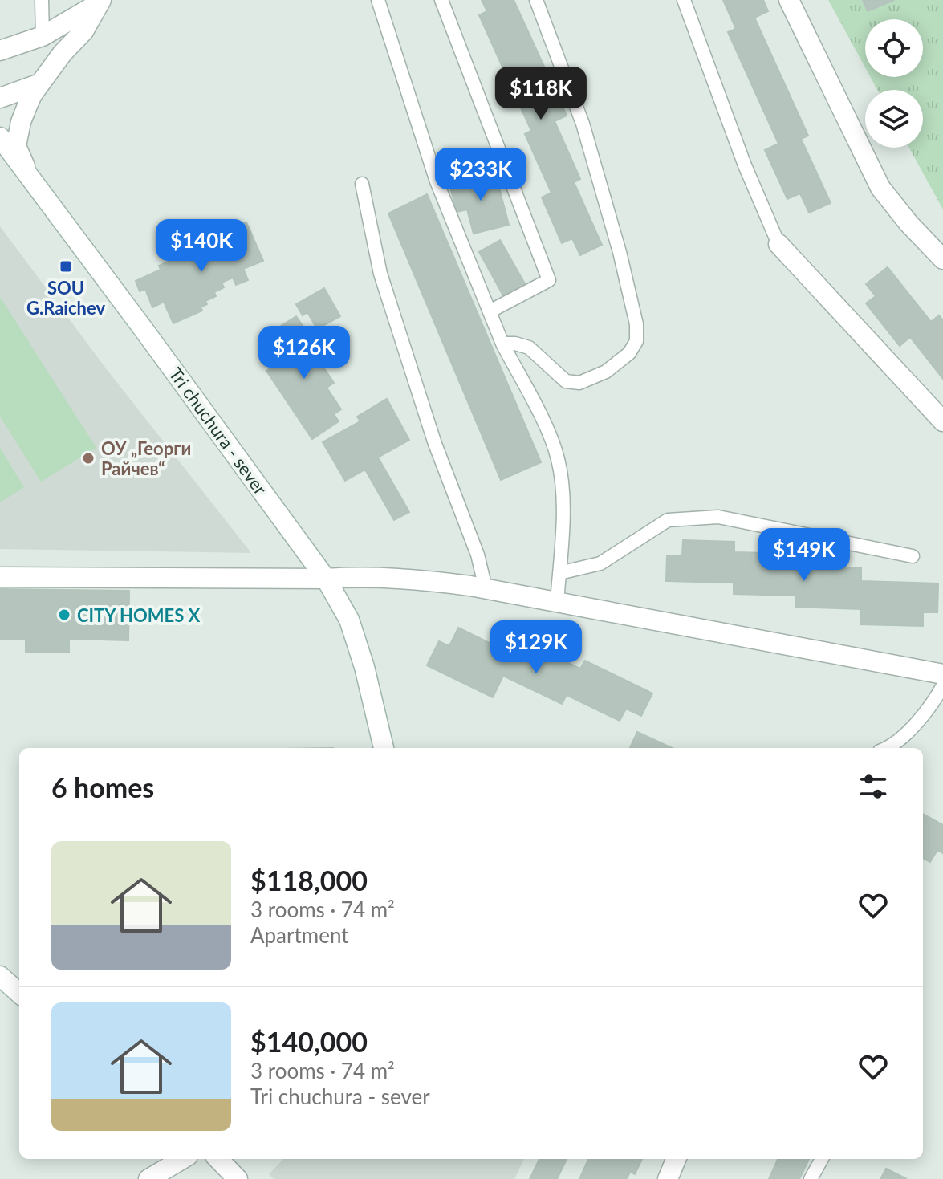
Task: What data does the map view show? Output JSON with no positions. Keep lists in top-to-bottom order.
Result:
{
  "streets": {
    "street": ["Tri chuchura - sever"]
  },
  "places": {
    "transit": ["SOU G.Raichev"],
    "other": ["ОУ „Георги Райчев“", "CITY HOMES X"]
  },
  "page": {
    "price": [
      "$118K",
      "$233K",
      "$140K",
      "$126K",
      "$149K",
      "$129K"
    ],
    "heading": "6 homes",
    "list": [
      {
        "name": "$118,000",
        "note": "3 rooms · 74 m² · Apartment"
      },
      {
        "name": "$140,000",
        "note": "3 rooms · 74 m² · Tri chuchura - sever"
      }
    ]
  }
}
